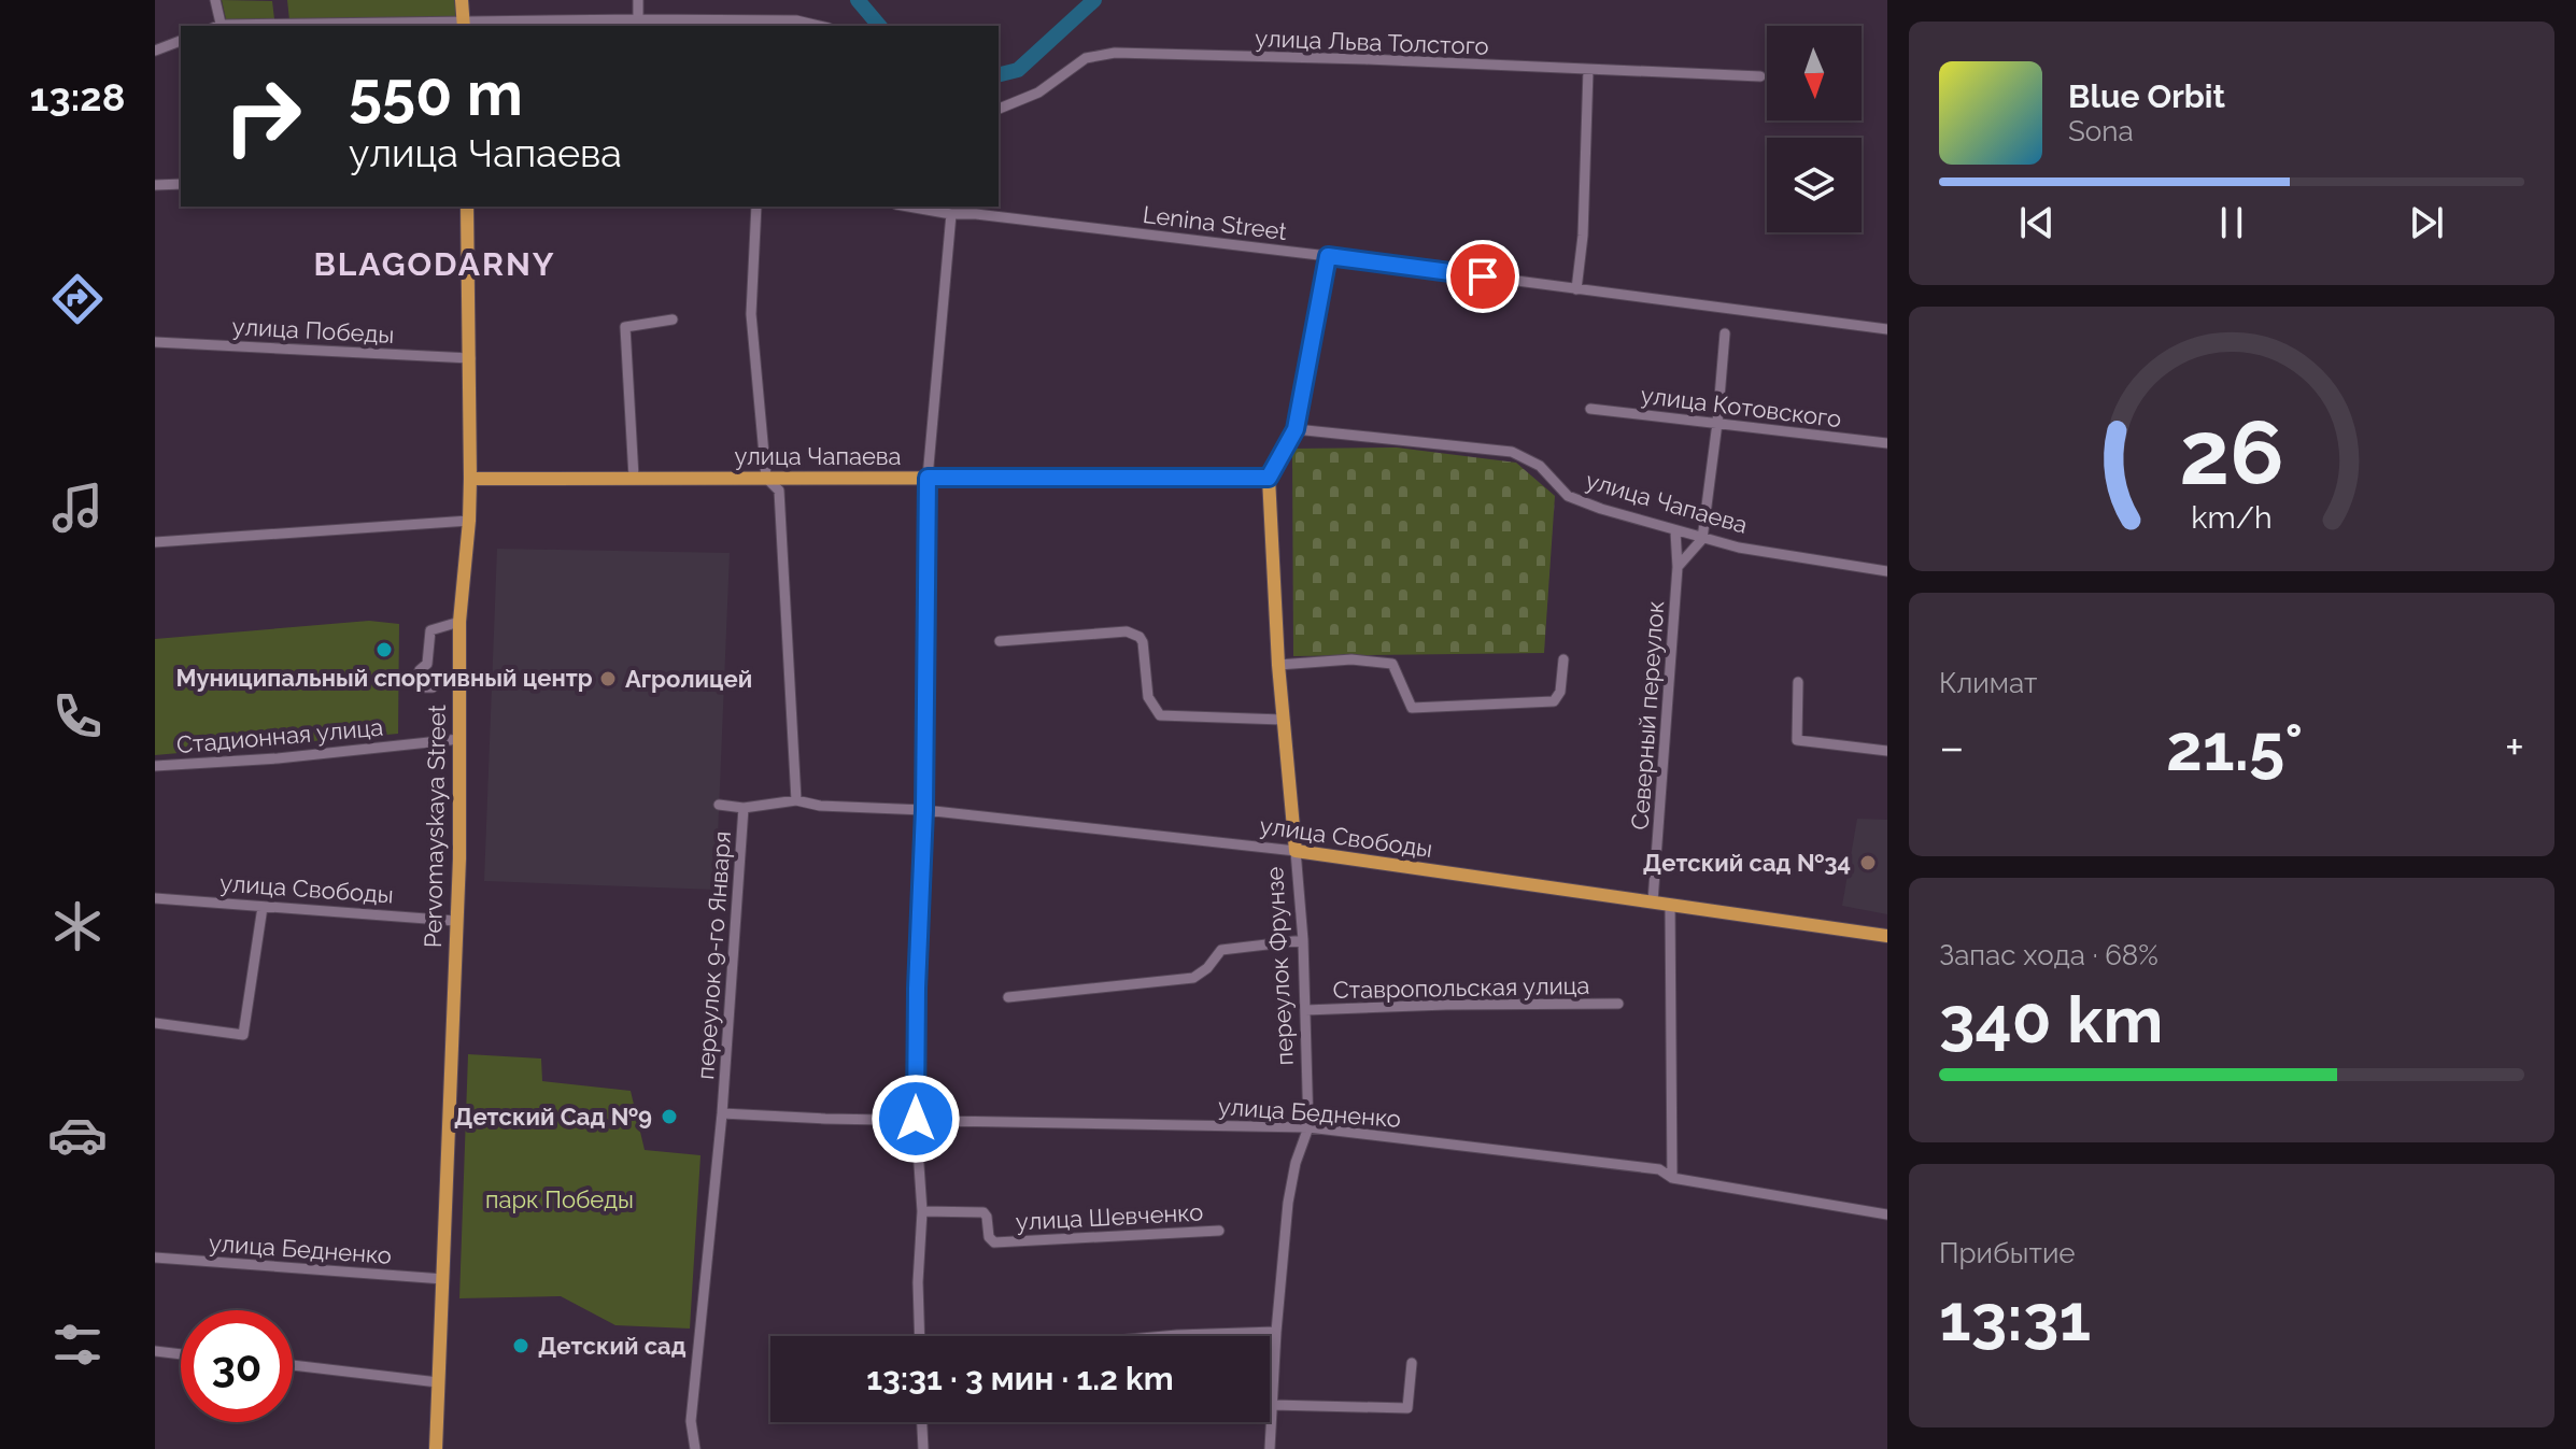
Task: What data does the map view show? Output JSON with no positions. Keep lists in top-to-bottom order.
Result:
{
  "streets": {
    "main road": [
      "улица Чапаева",
      "Pervomayskaya Street",
      "улица Свободы",
      "переулок Фрунзе"
    ],
    "street": [
      "улица Льва Толстого",
      "Lenina Street",
      "улица Победы",
      "улица Котовского",
      "Северный переулок",
      "Стадионная улица",
      "переулок 9-го Января",
      "Ставропольская улица",
      "улица Бедненко",
      "улица Шевченко"
    ]
  },
  "crossings": [
    ["улица Победы", "Pervomayskaya Street"],
    ["улица Чапаева", "Северный переулок"],
    ["улица Чапаева", "Pervomayskaya Street"],
    ["улица Чапаева", "переулок Фрунзе"],
    ["Северный переулок", "улица Свободы"],
    ["Стадионная улица", "Pervomayskaya Street"],
    ["Pervomayskaya Street", "улица Свободы"],
    ["Pervomayskaya Street", "улица Бедненко"],
    ["улица Свободы", "переулок 9-го Января"],
    ["улица Свободы", "переулок Фрунзе"],
    ["переулок 9-го Января", "улица Бедненко"],
    ["переулок Фрунзе", "Ставропольская улица"],
    ["переулок Фрунзе", "улица Бедненко"]
  ],
  "districts": ["BLAGODARNY"],
  "parks": ["парк Победы"],
  "places": [
    "Муниципальный спортивный центр",
    "Агролицей",
    "Детский сад №34",
    "Детский Сад №9",
    "Детский сад"
  ],
  "north": "bottom",
  "page": {
    "tabs": "13:28",
    "turn": ["550 m", "улица Чапаева"],
    "song": ["Blue Orbit", "Sona"],
    "tile": [
      "Климат",
      ["Запас хода · 68%", "340 km"],
      ["Прибытие", "13:31"]
    ],
    "heat": ["−", "21.5°", "+"],
    "limit": "30",
    "trip": "13:31 · 3 мин · 1.2 km",
    "gauge": ["26", "km/h"]
  }
}
